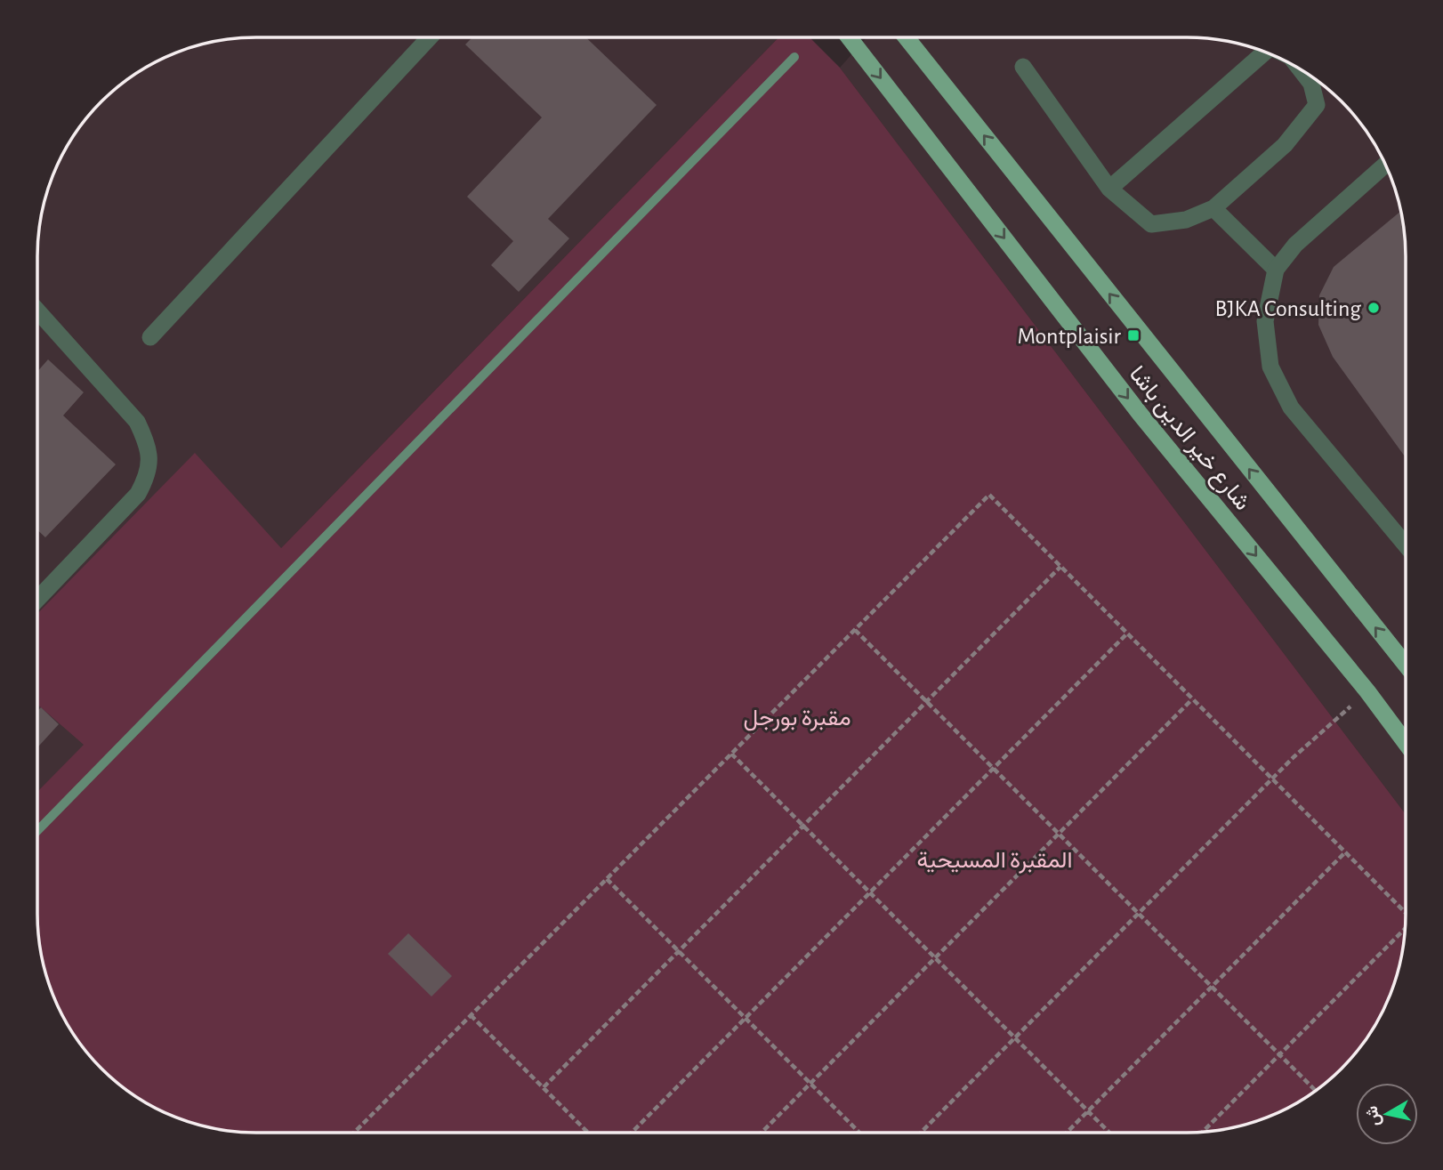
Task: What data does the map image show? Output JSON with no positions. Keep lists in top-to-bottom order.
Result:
{
  "streets": {
    "main road": ["شارع خير الدين باشا"]
  },
  "parks": ["مقبرة بورجل", "المقبرة المسيحية"],
  "places": {
    "other": ["BJKA Consulting"],
    "transit": ["Montplaisir"]
  },
  "north": "left"
}
